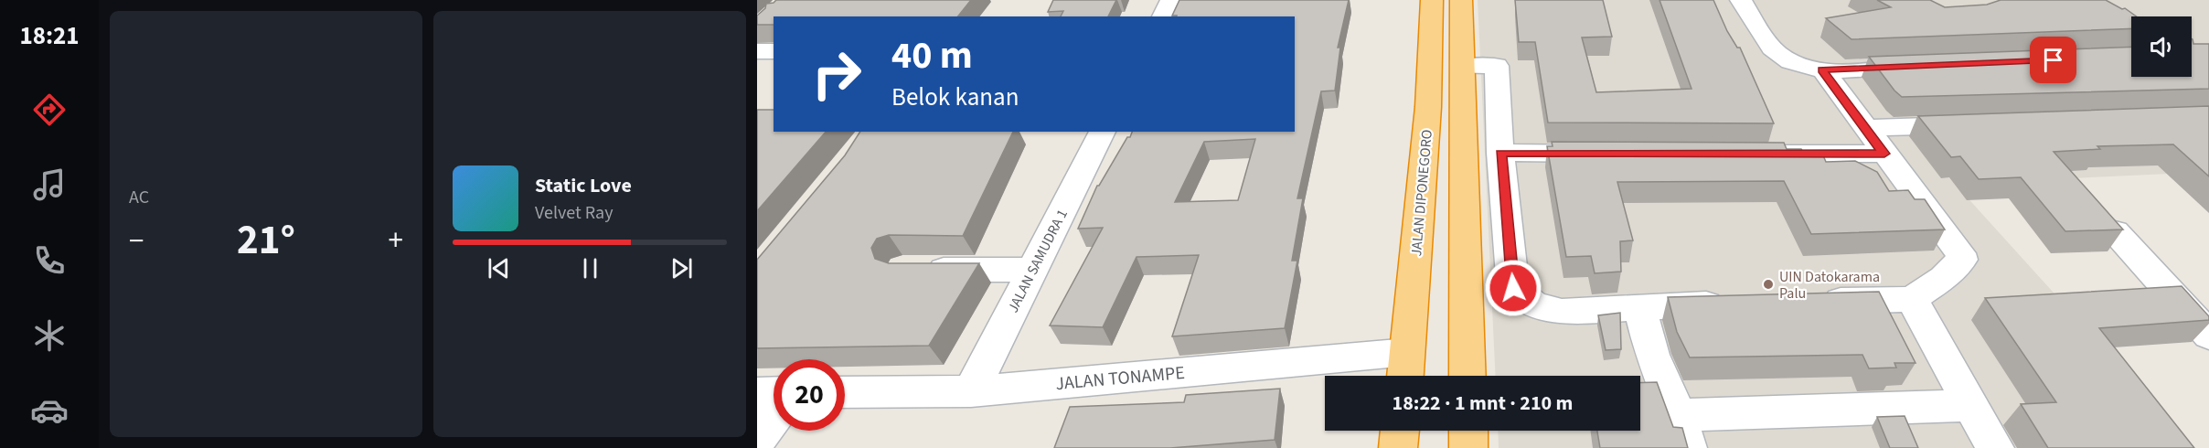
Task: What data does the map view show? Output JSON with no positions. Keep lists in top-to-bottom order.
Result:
{
  "streets": {
    "highway": ["JALAN DIPONEGORO"],
    "street": ["JALAN SAMUDRA 1", "JALAN TONAMPE"]
  },
  "crossings": [
    ["JALAN DIPONEGORO", "JALAN TONAMPE"],
    ["JALAN SAMUDRA 1", "JALAN TONAMPE"]
  ],
  "places": ["UIN Datokarama Palu"],
  "page": {
    "tabs": "18:21",
    "tile": "AC",
    "turn": ["40 m", "Belok kanan"],
    "song": ["Static Love", "Velvet Ray"],
    "heat": ["−", "21°", "+"],
    "limit": "20",
    "trip": "18:22 · 1 mnt · 210 m"
  }
}
